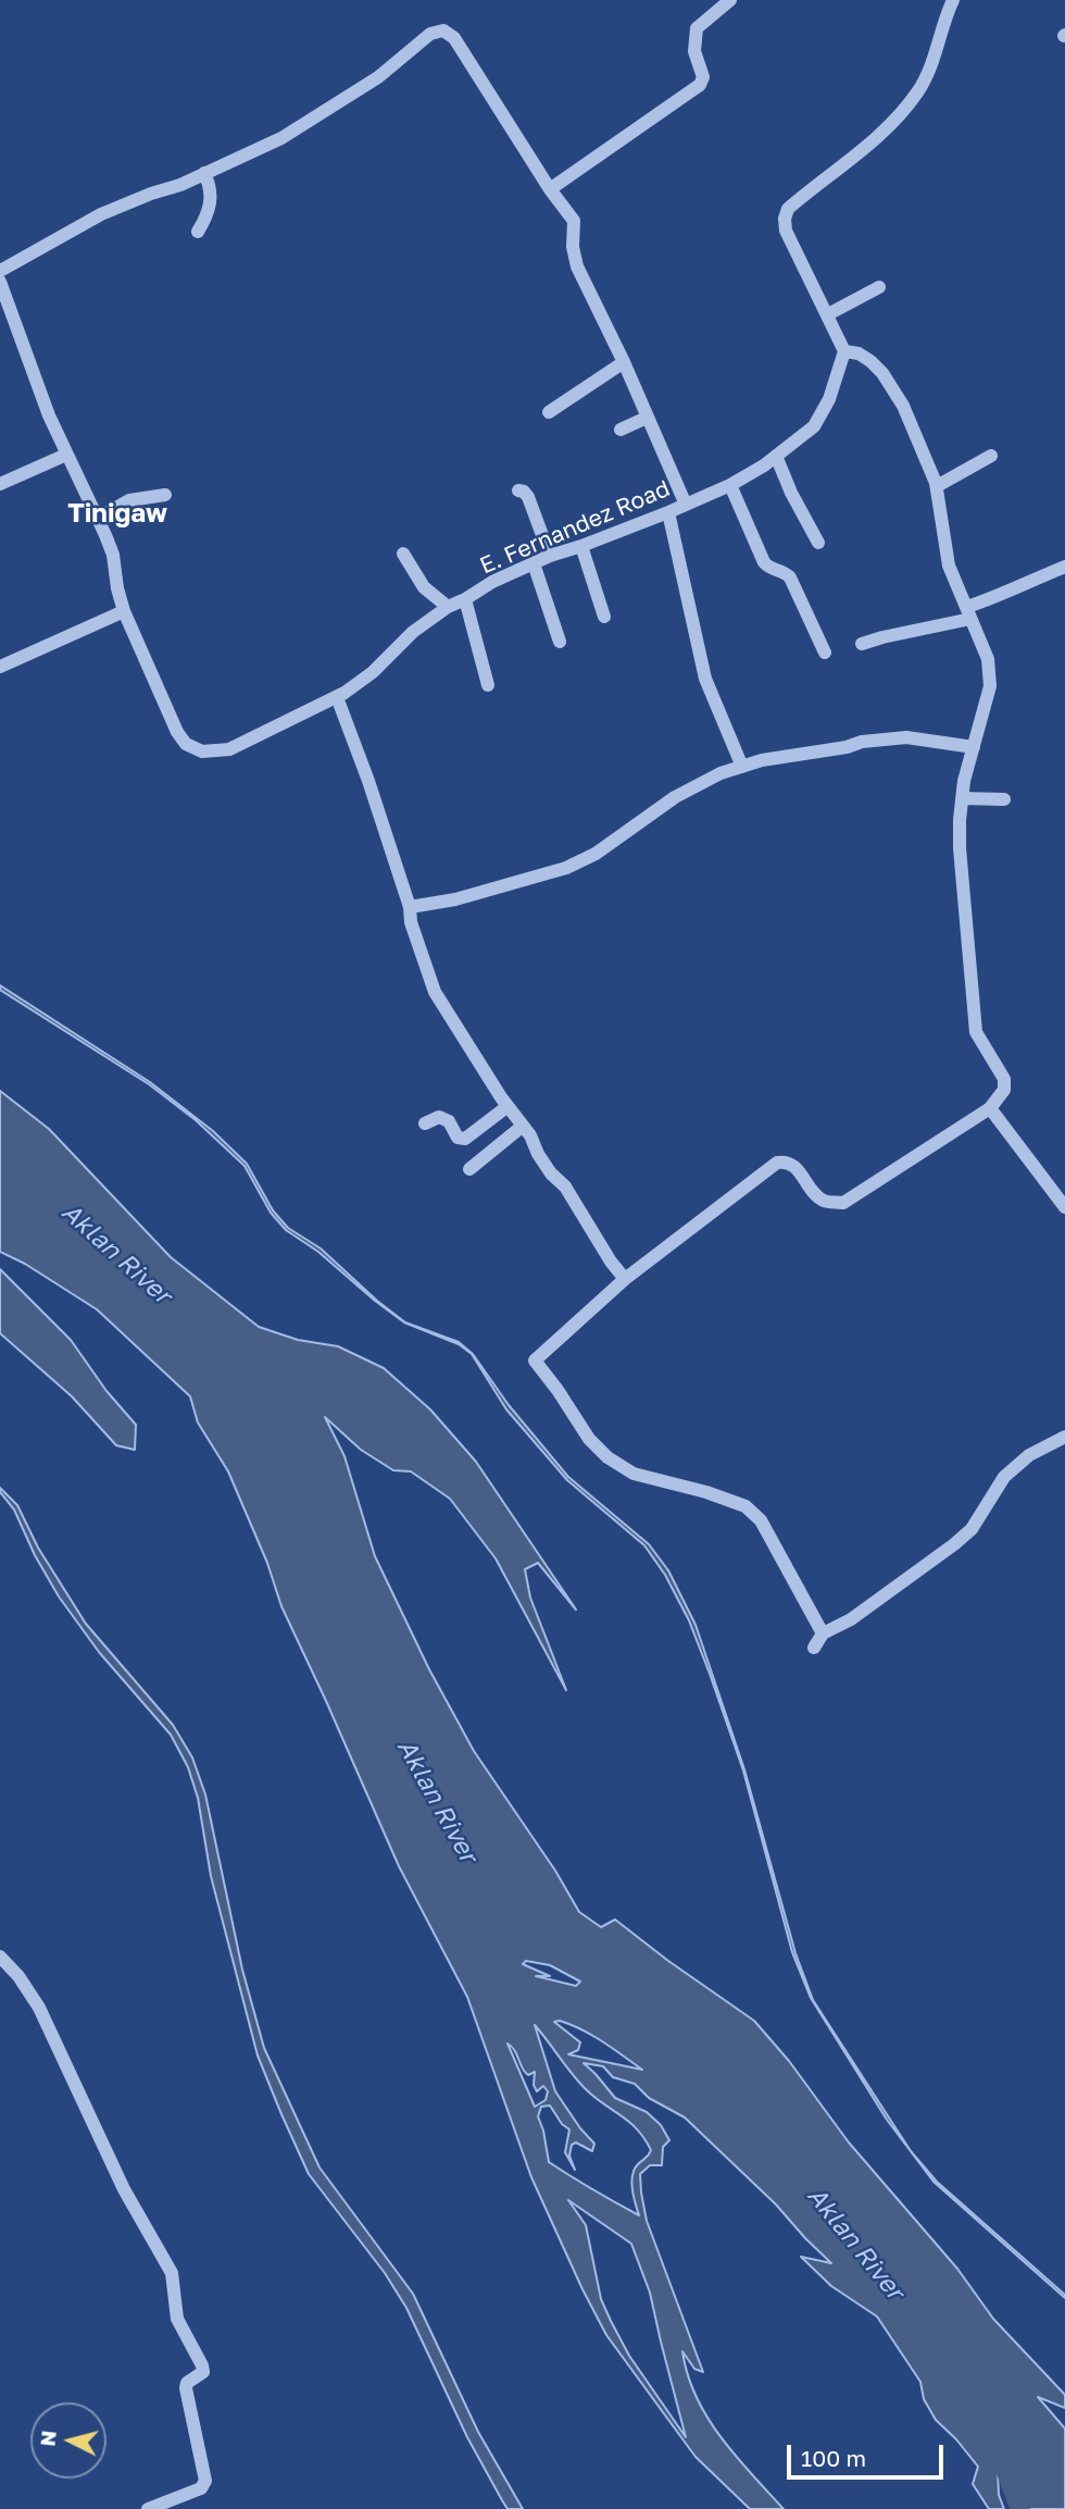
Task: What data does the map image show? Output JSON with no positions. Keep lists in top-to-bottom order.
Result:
{
  "streets": {
    "street": ["E. Fernandez Road"]
  },
  "districts": ["Tinigaw"],
  "water": ["Aklan River"],
  "scale_bar": "100 m",
  "north": "left"
}
